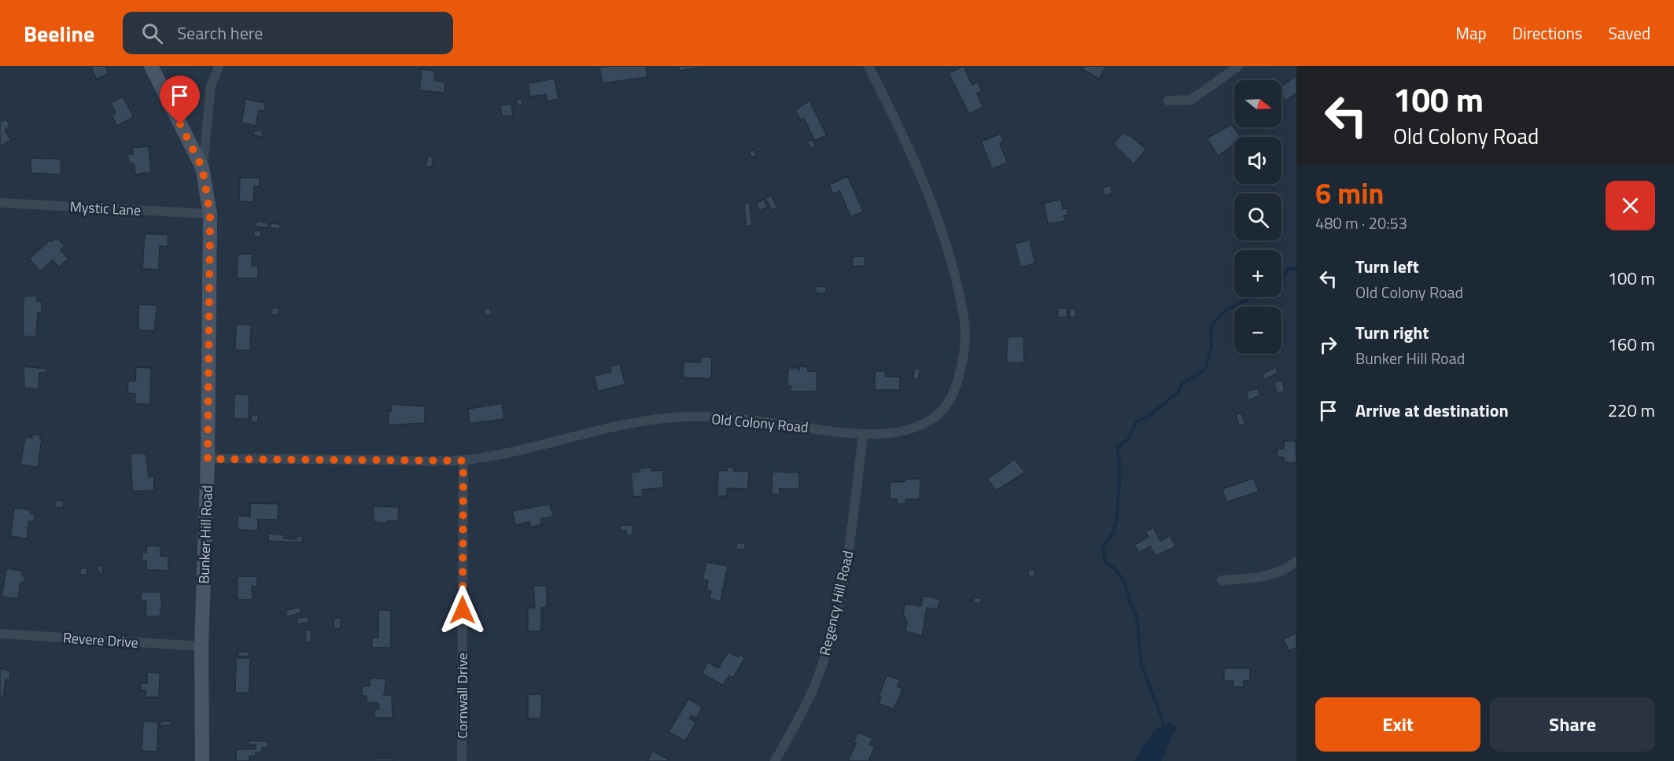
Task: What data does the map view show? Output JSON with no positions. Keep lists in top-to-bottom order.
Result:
{
  "streets": {
    "street": [
      "Mystic Lane",
      "Old Colony Road",
      "Bunker Hill Road",
      "Regency Hill Road",
      "Revere Drive",
      "Cornwall Drive"
    ]
  },
  "crossings": [
    ["Mystic Lane", "Bunker Hill Road"],
    ["Old Colony Road", "Bunker Hill Road"],
    ["Old Colony Road", "Regency Hill Road"],
    ["Old Colony Road", "Cornwall Drive"],
    ["Bunker Hill Road", "Revere Drive"]
  ],
  "north": "right",
  "page": {
    "header": "Beeline",
    "search": "Search here",
    "nav": ["Map", "Directions", "Saved"],
    "turn": ["100 m", "Old Colony Road"],
    "map_buttons": ["+", "−"],
    "heading": ["6 min", "480 m · 20:53"],
    "list": [
      {
        "name": "Turn left",
        "note": "Old Colony Road",
        "value": "100 m"
      },
      {
        "name": "Turn right",
        "note": "Bunker Hill Road",
        "value": "160 m"
      },
      {
        "name": "Arrive at destination",
        "value": "220 m"
      }
    ],
    "buttons": ["Exit", "Share"]
  }
}
